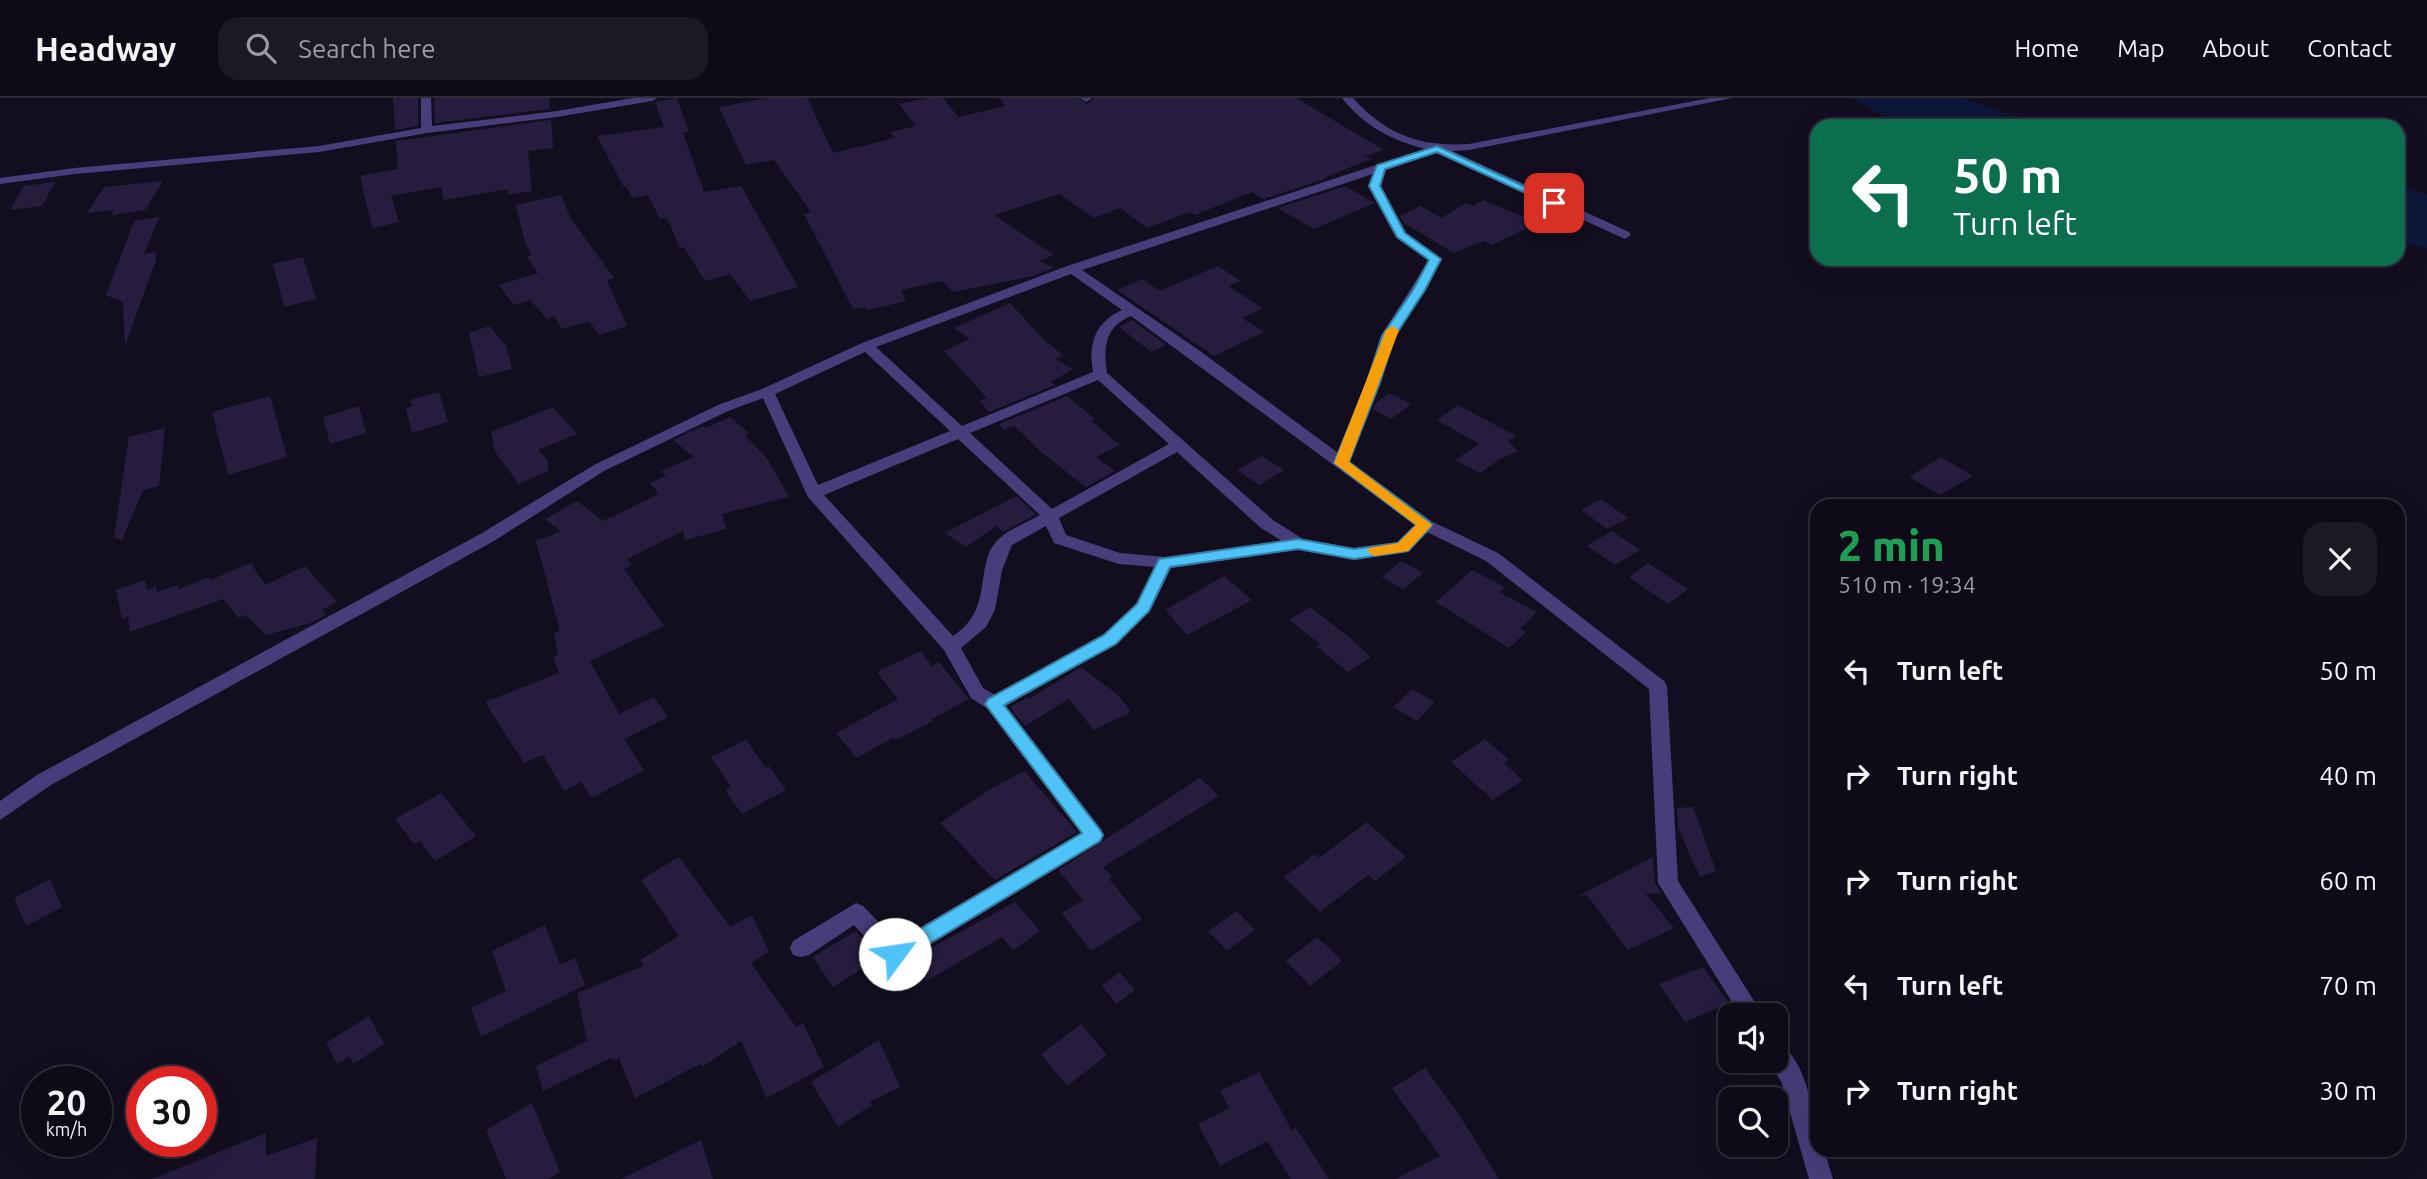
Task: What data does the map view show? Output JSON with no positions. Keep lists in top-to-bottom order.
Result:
{
  "page": {
    "header": "Headway",
    "search": "Search here",
    "nav": [
      "Home",
      "Map",
      "About",
      "Contact"
    ],
    "turn": ["50 m", "Turn left"],
    "heading": ["2 min", "510 m · 19:34"],
    "list": [
      {
        "name": "Turn left",
        "value": "50 m"
      },
      {
        "name": "Turn right",
        "value": "40 m"
      },
      {
        "name": "Turn right",
        "value": "60 m"
      },
      {
        "name": "Turn left",
        "value": "70 m"
      },
      {
        "name": "Turn right",
        "value": "30 m"
      }
    ],
    "speed": "20 km/h",
    "limit": "30"
  }
}
